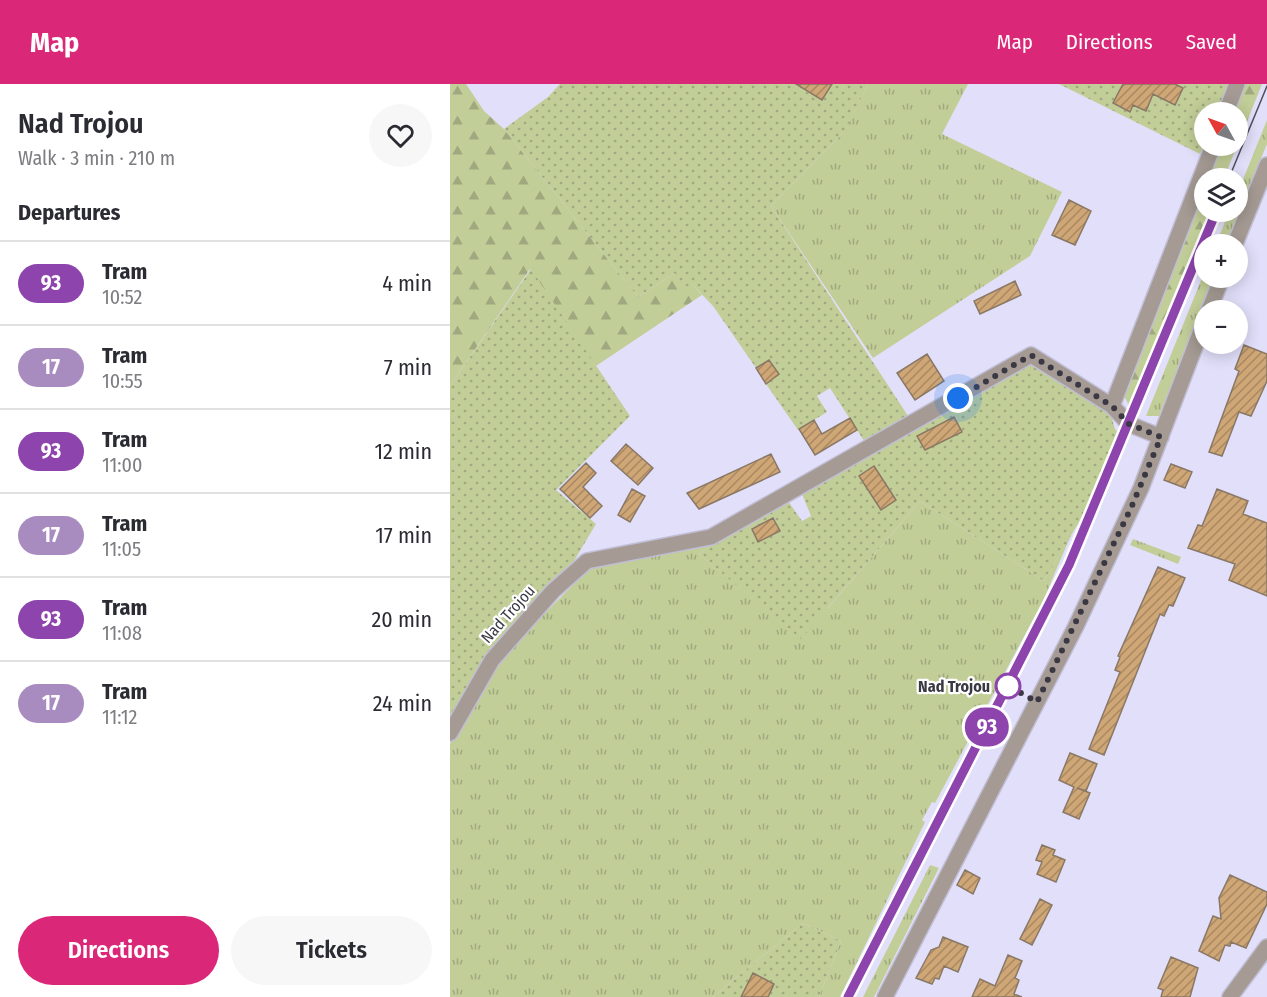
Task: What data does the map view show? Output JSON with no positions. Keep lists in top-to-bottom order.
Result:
{
  "streets": {
    "street": ["Nad Trojou"]
  },
  "places": ["Nad Trojou"],
  "lines": ["tram line 93"],
  "north": "top left",
  "page": {
    "header": "Map",
    "nav": ["Map", "Directions", "Saved"],
    "heading": [
      ["Nad Trojou", "Walk · 3 min · 210 m"],
      "Departures"
    ],
    "on_map": "93",
    "map_buttons": ["+", "−"],
    "list": [
      {
        "mark": "93",
        "name": "Tram",
        "note": "10:52",
        "value": "4 min"
      },
      {
        "mark": "17",
        "name": "Tram",
        "note": "10:55",
        "value": "7 min"
      },
      {
        "mark": "93",
        "name": "Tram",
        "note": "11:00",
        "value": "12 min"
      },
      {
        "mark": "17",
        "name": "Tram",
        "note": "11:05",
        "value": "17 min"
      },
      {
        "mark": "93",
        "name": "Tram",
        "note": "11:08",
        "value": "20 min"
      },
      {
        "mark": "17",
        "name": "Tram",
        "note": "11:12",
        "value": "24 min"
      }
    ],
    "buttons": ["Directions", "Tickets"]
  }
}
